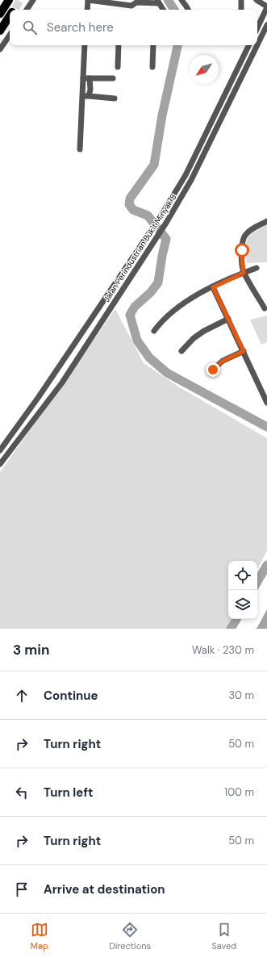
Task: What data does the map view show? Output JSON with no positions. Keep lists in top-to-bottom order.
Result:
{
  "streets": {
    "street": ["Jalan Perindustrian Bukit Minyak 8"]
  },
  "north": "bottom left",
  "page": {
    "search": "Search here",
    "heading": ["3 min", "Walk · 230 m"],
    "list": [
      ["Continue", "30 m"],
      ["Turn right", "50 m"],
      ["Turn left", "100 m"],
      ["Turn right", "50 m"],
      "Arrive at destination"
    ],
    "nav": ["Map", "Directions", "Saved"]
  }
}
